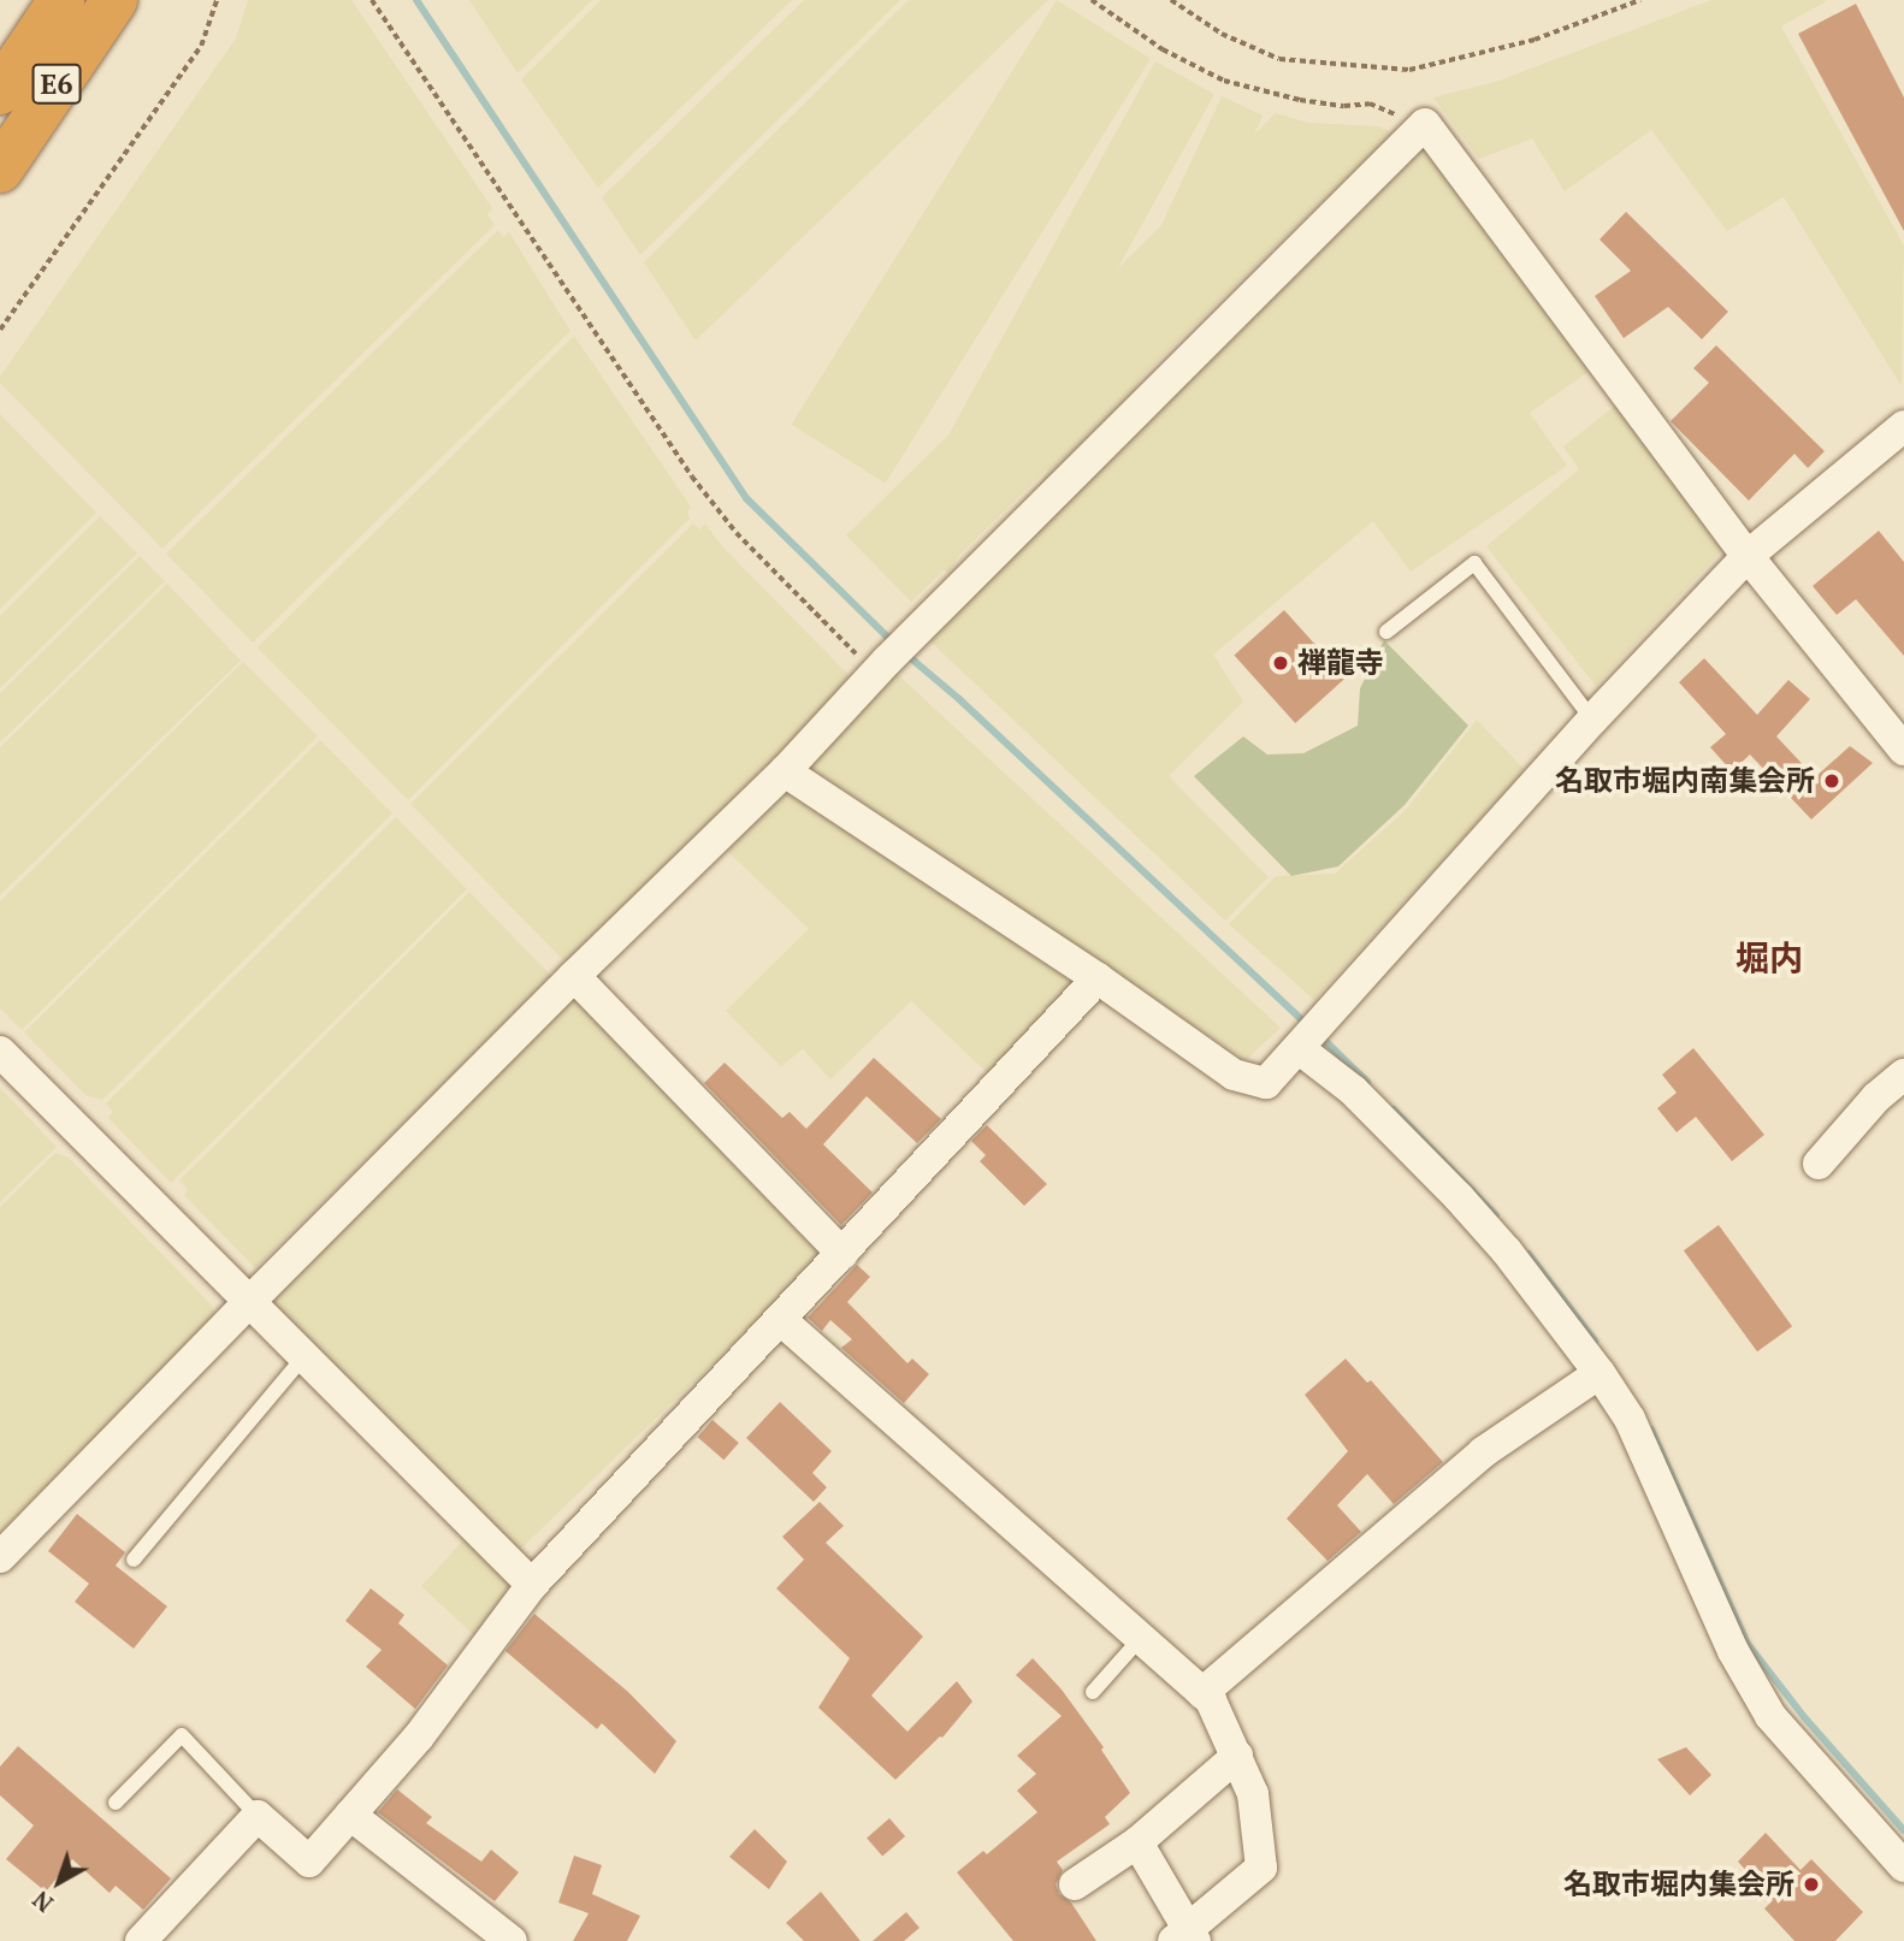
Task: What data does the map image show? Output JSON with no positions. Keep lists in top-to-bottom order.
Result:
{
  "streets": {
    "highway": ["E6"]
  },
  "districts": ["堀内"],
  "places": ["禅龍寺", "名取市堀内南集会所", "名取市堀内集会所"],
  "north": "bottom left"
}
